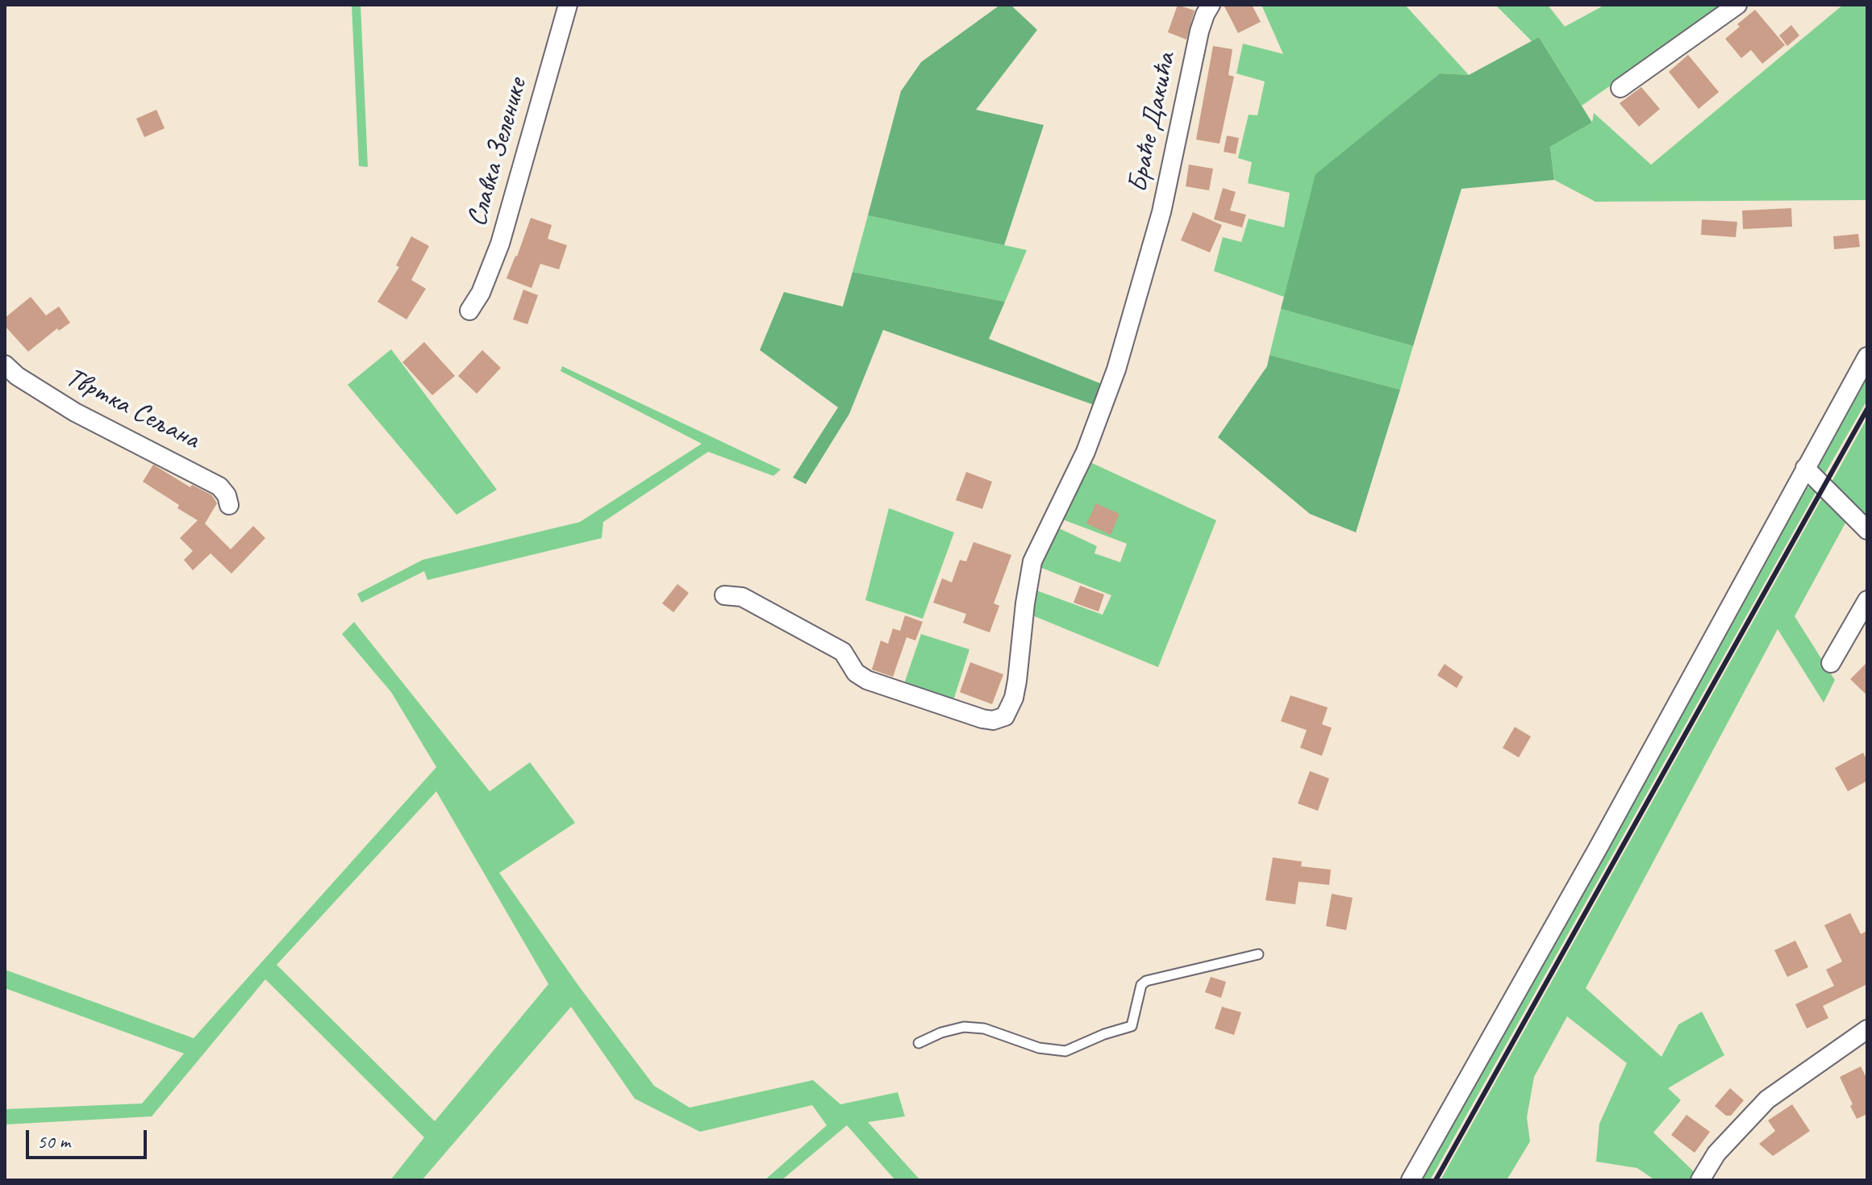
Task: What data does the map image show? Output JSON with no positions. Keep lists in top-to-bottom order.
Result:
{
  "streets": {
    "street": ["Браће Дакића", "Славка Зеленике", "Твртка Сељана"]
  },
  "scale_bar": "50 m"
}
